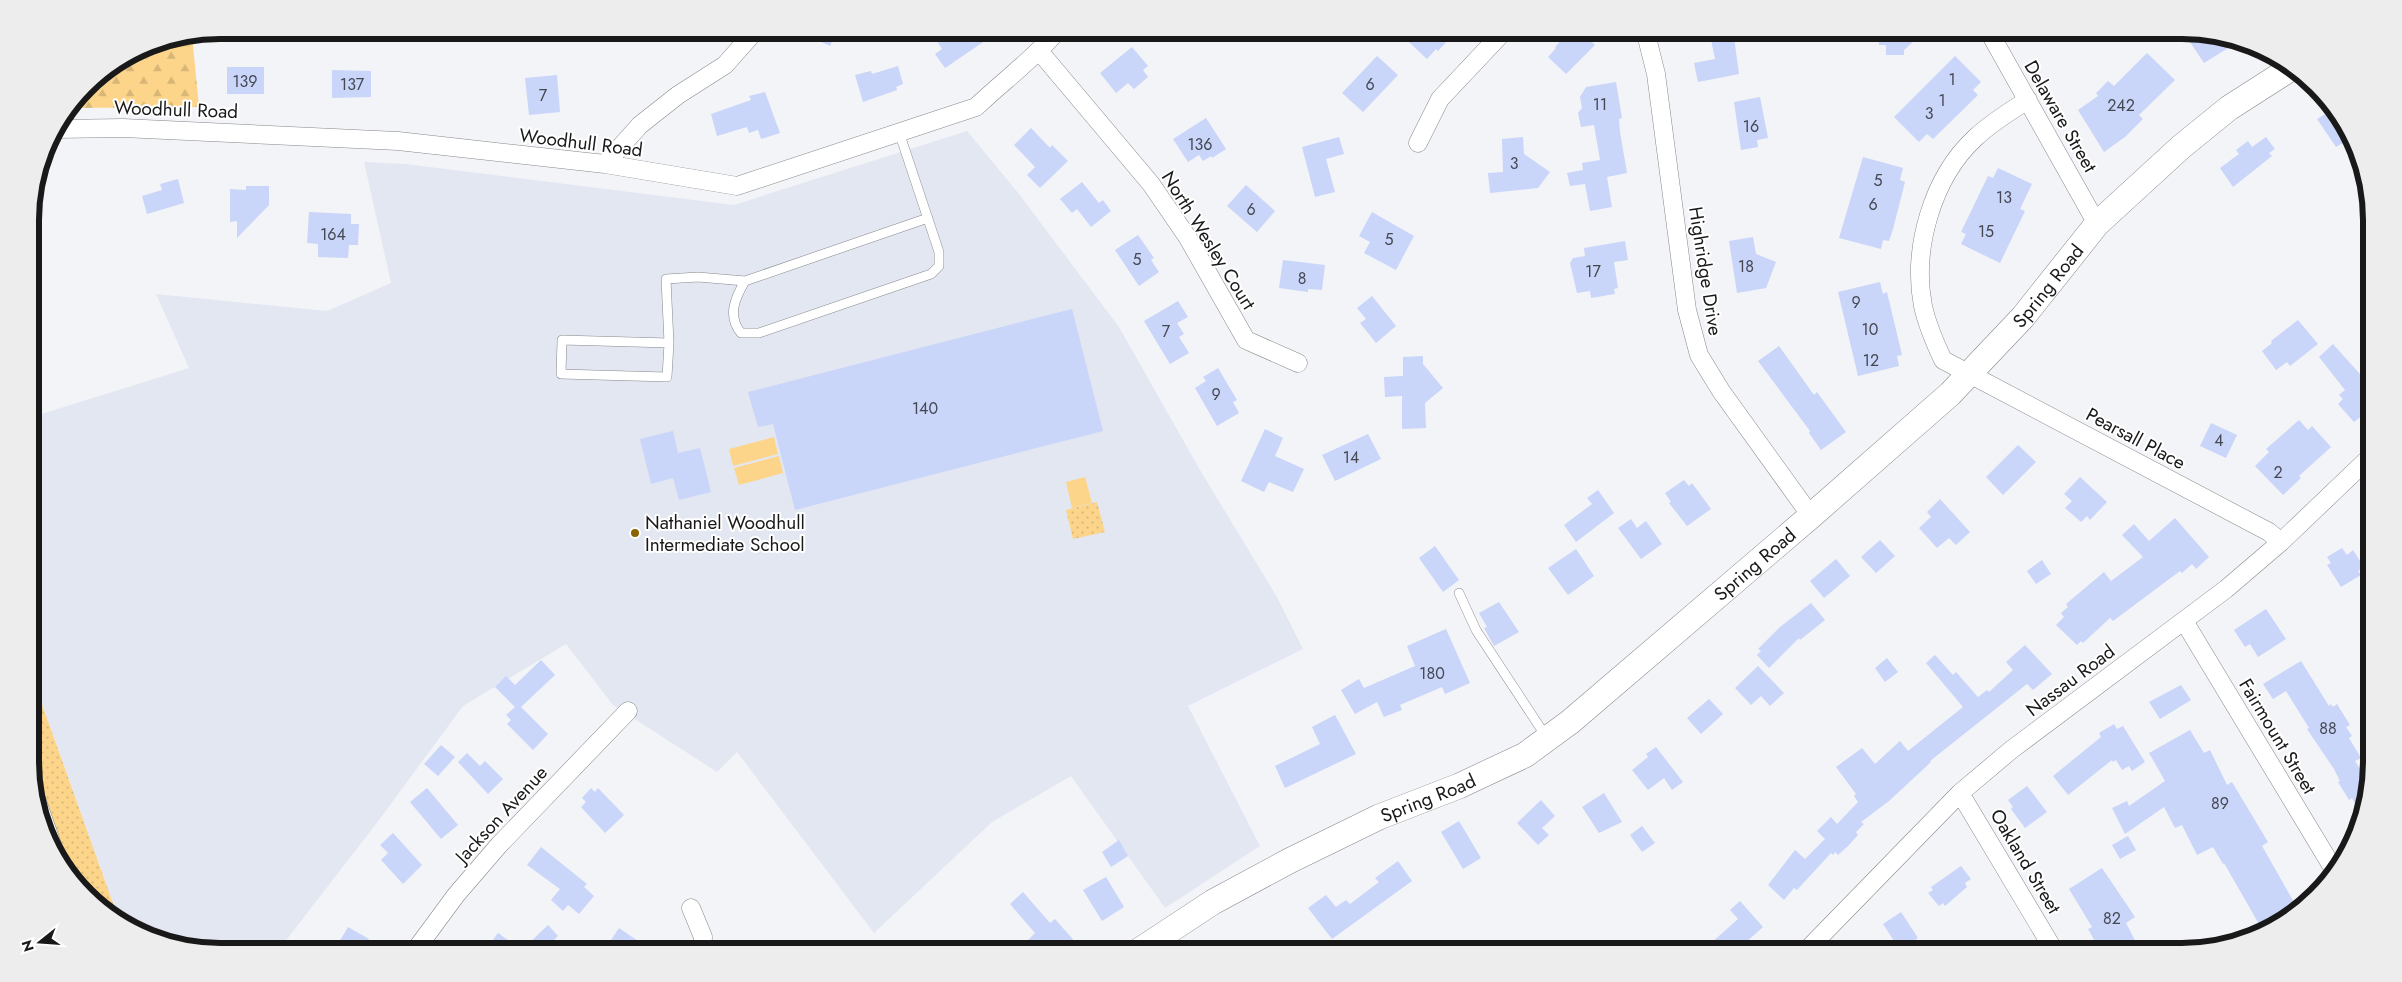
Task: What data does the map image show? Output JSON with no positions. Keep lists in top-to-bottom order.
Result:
{
  "streets": {
    "main road": ["Spring Road"],
    "street": [
      "Woodhull Road",
      "Delaware Street",
      "North Wesley Court",
      "Highridge Drive",
      "Pearsall Place",
      "Nassau Road",
      "Fairmount Street",
      "Jackson Avenue",
      "Oakland Street"
    ]
  },
  "crossings": [
    ["Woodhull Road", "North Wesley Court"],
    ["Delaware Street", "Spring Road"],
    ["Delaware Street", "Pearsall Place"],
    ["Highridge Drive", "Spring Road"],
    ["Spring Road", "Pearsall Place"],
    ["Pearsall Place", "Nassau Road"],
    ["Nassau Road", "Fairmount Street"],
    ["Nassau Road", "Oakland Street"]
  ],
  "places": ["Nathaniel Woodhull Intermediate School"],
  "house_numbers": [
    "1",
    "139",
    "137",
    "6",
    "7",
    "1",
    "11",
    "242",
    "3",
    "16",
    "136",
    "3",
    "5",
    "13",
    "6",
    "6",
    "15",
    "164",
    "5",
    "5",
    "18",
    "17",
    "8",
    "9",
    "10",
    "7",
    "12",
    "9",
    "140",
    "4",
    "14",
    "2",
    "180",
    "88",
    "89",
    "82"
  ],
  "north": "left"
}
